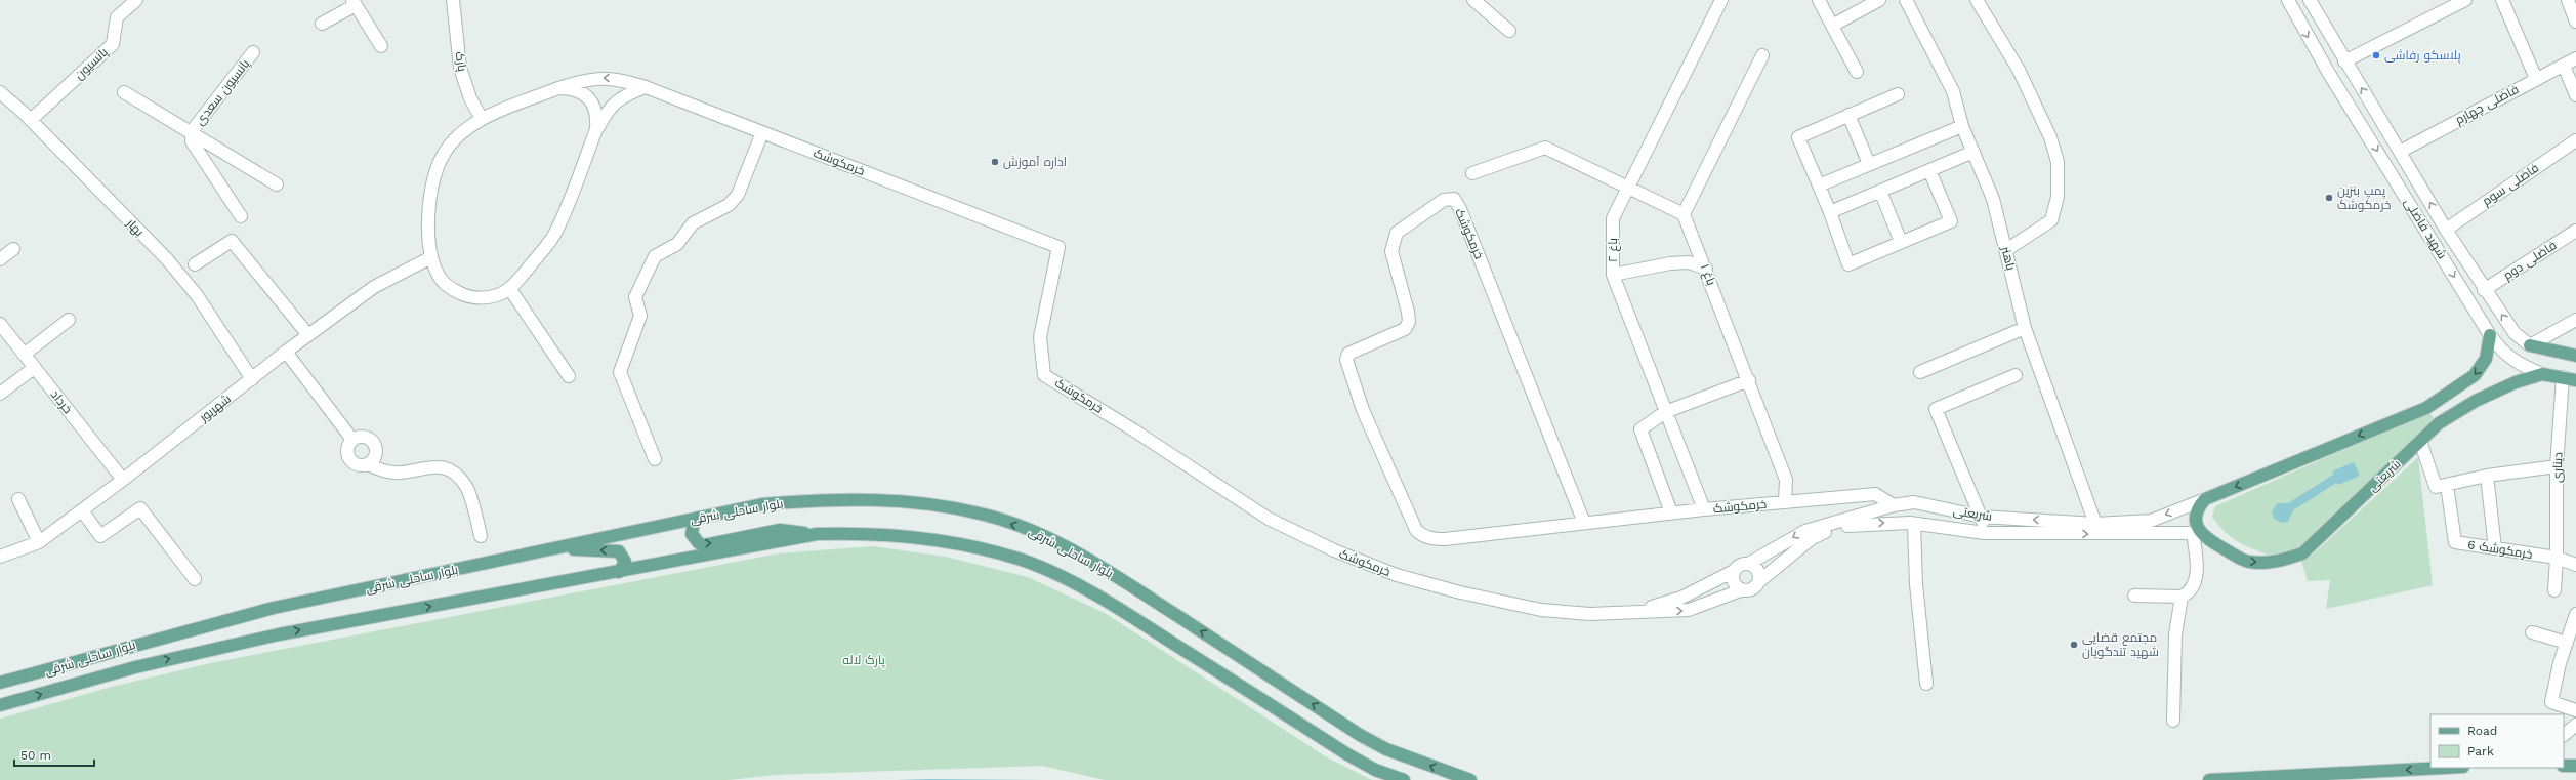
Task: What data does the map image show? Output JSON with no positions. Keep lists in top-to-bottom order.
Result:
{
  "streets": {
    "main road": ["شریعتی", "بلوار ساحلی شرقی"],
    "street": [
      "پارک",
      "پانسیون",
      "پانسیون سعدی",
      "فاضلی چهارم",
      "خرمکوشک",
      "فاضلی سوم",
      "بهار",
      "شهید فاضلی",
      "باغ ۲",
      "باهنر",
      "فاضلی دوم",
      "باغ ۱",
      "خرداد",
      "شهریور",
      "دیناری",
      "خرمکوشک 6"
    ]
  },
  "crossings": [
    ["پارک", "خرمکوشک"],
    ["پانسیون", "بهار"],
    ["فاضلی چهارم", "شهید فاضلی"],
    ["خرمکوشک", "باغ ۲"],
    ["خرمکوشک", "باغ ۱"],
    ["خرمکوشک", "شهریور"],
    ["خرمکوشک", "شریعتی"],
    ["فاضلی سوم", "شهید فاضلی"],
    ["بهار", "شهریور"],
    ["شهید فاضلی", "فاضلی دوم"],
    ["شهید فاضلی", "شریعتی"],
    ["باهنر", "شریعتی"],
    ["خرداد", "شهریور"],
    ["دیناری", "شریعتی"],
    ["دیناری", "خرمکوشک 6"]
  ],
  "parks": ["پارک لاله"],
  "places": [
    "پلاسکو رفاشی",
    "اداره آموزش",
    "پمپ بنزین خرمکوشک",
    "مجتمع قضایی شهید تندگویان"
  ],
  "legend": ["Road", "Park"],
  "scale_bar": "50 m"
}
